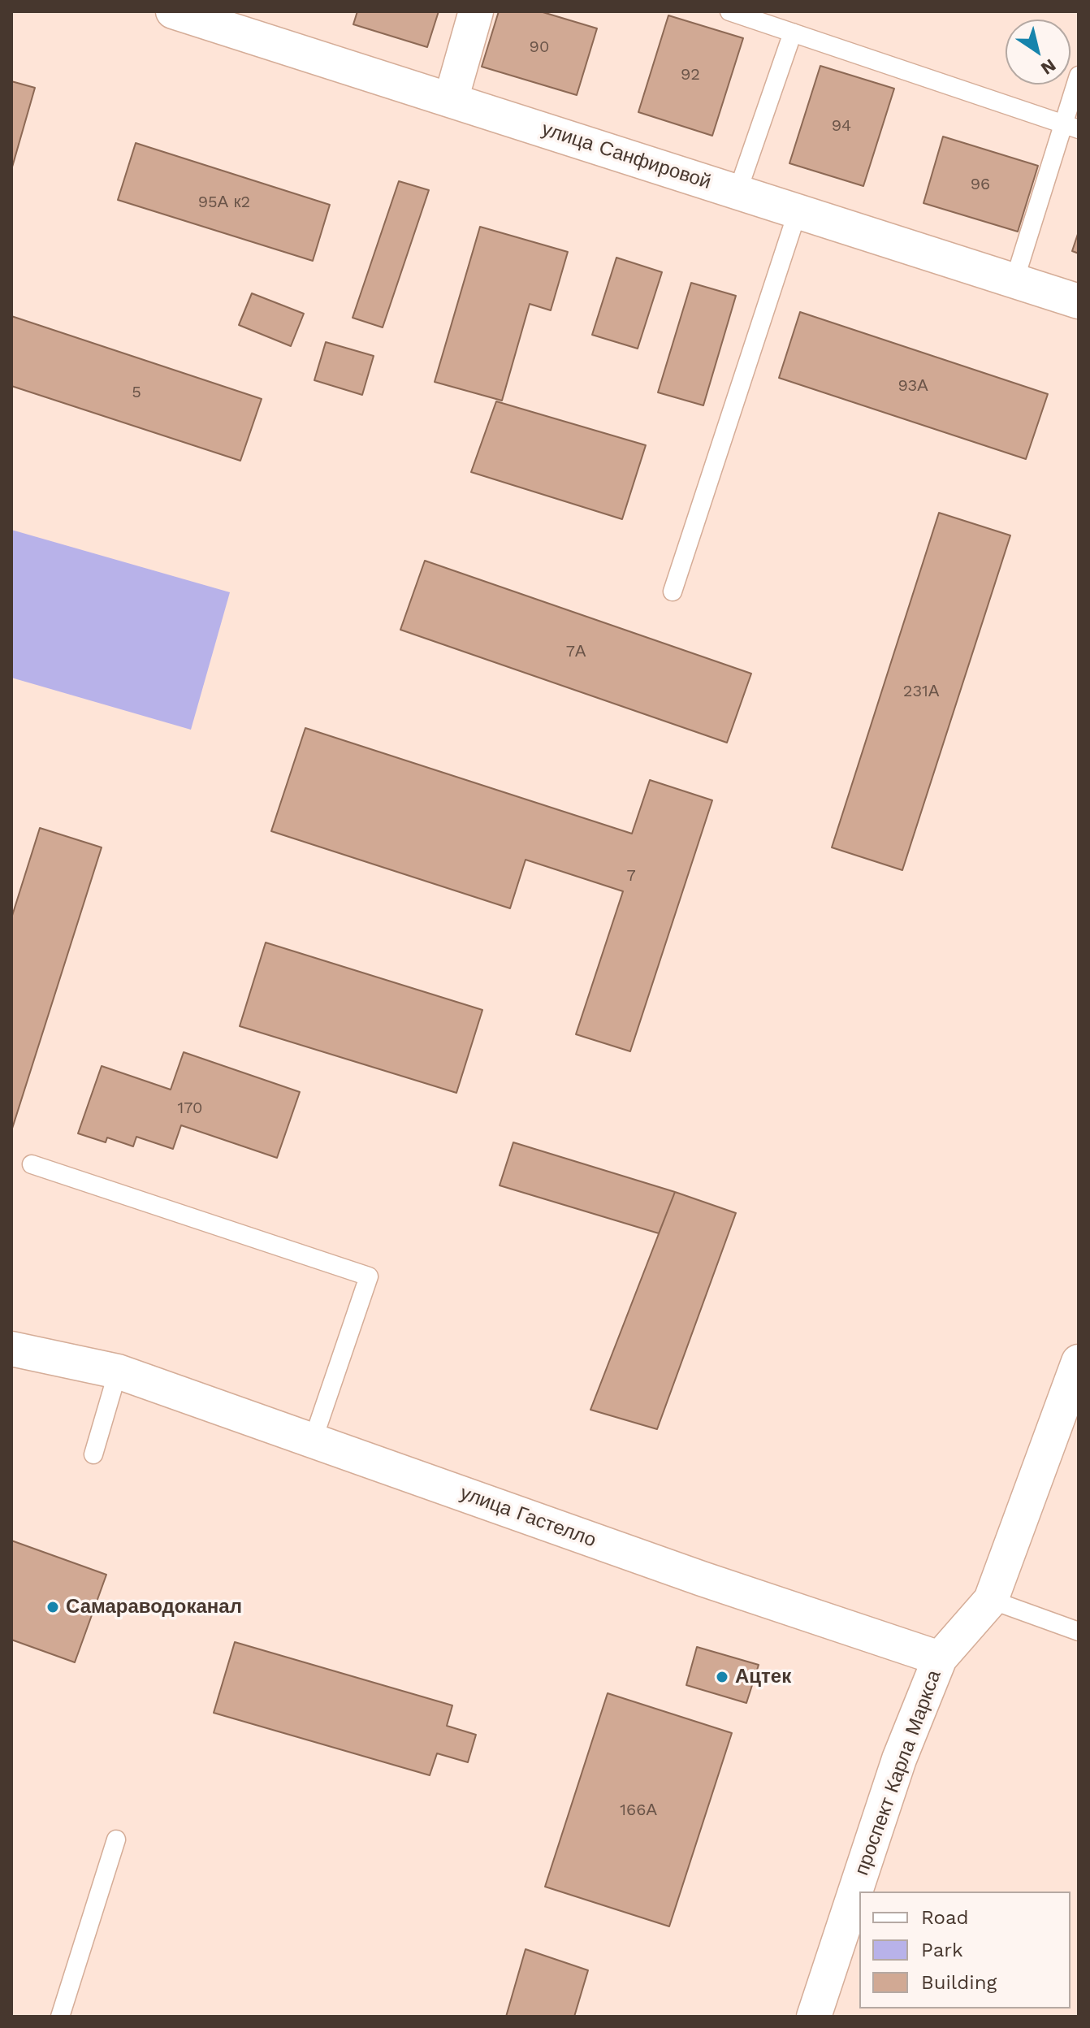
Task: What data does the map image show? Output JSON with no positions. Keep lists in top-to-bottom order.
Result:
{
  "streets": {
    "street": ["улица Санфировой", "улица Гастелло", "проспект Карла Маркса"]
  },
  "crossings": [
    ["улица Гастелло", "проспект Карла Маркса"]
  ],
  "places": ["Самараводоканал", "Ацтек"],
  "house_numbers": [
    "90",
    "92",
    "94",
    "96",
    "95А к2",
    "93А",
    "5",
    "7А",
    "231А",
    "7",
    "170",
    "166А"
  ],
  "legend": ["Road", "Park", "Building"],
  "north": "bottom right"
}
